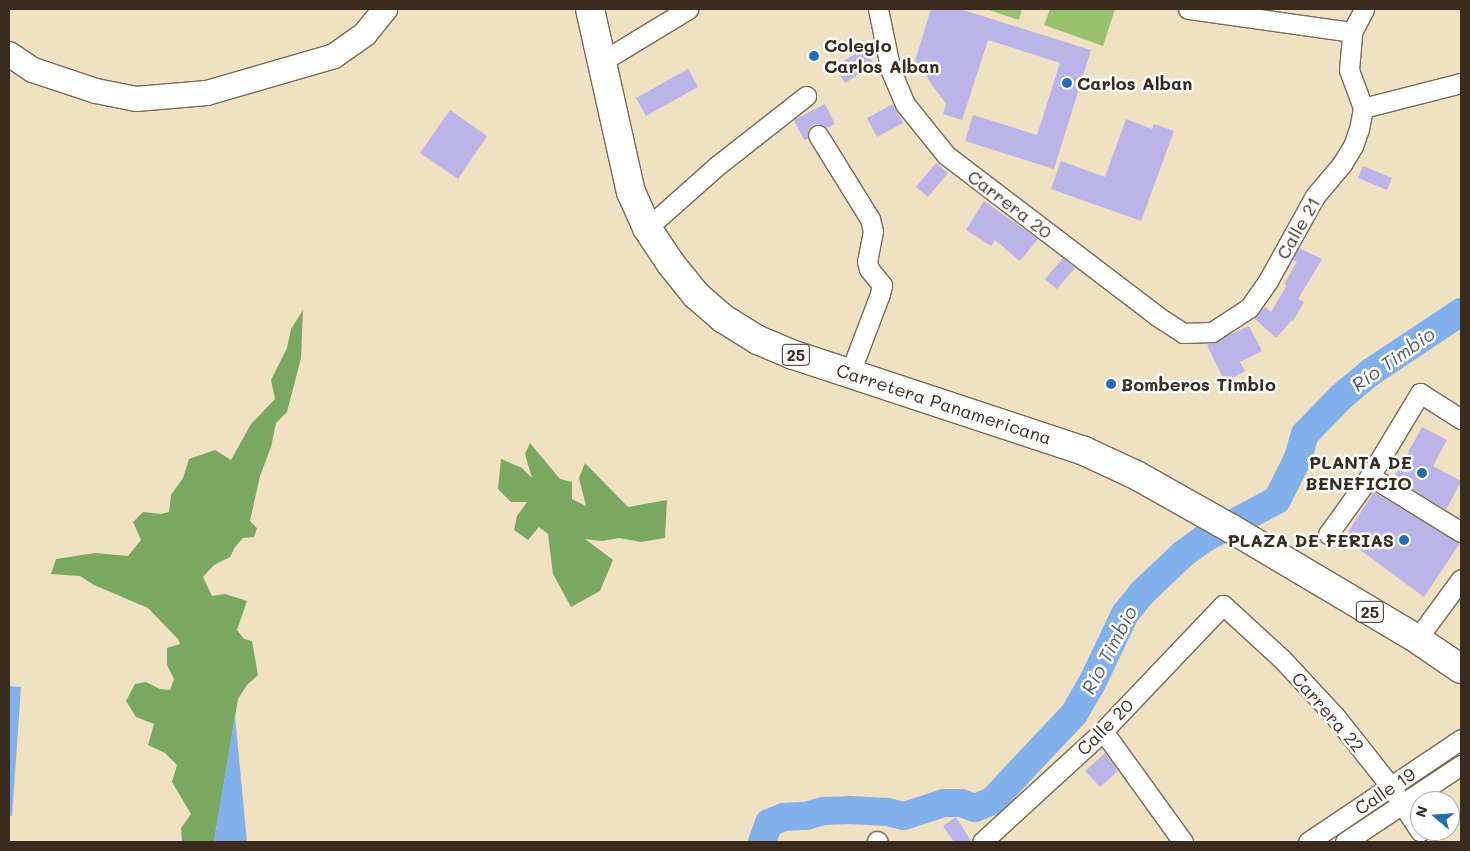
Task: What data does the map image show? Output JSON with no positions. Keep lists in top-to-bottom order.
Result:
{
  "streets": {
    "highway": ["25", "Carretera Panamericana"],
    "street": [
      "Carrera 20",
      "Calle 21",
      "Carrera 22",
      "Calle 20",
      "Calle 19"
    ]
  },
  "crossings": [
    ["Carrera 20", "Calle 21"],
    ["Carrera 22", "Calle 20"],
    ["Carrera 22", "Calle 19"]
  ],
  "water": ["Río Timbio"],
  "places": [
    "Colegio Carlos Alban",
    "Carlos Alban",
    "Bomberos Timbio",
    "PLANTA DE BENEFICIO",
    "PLAZA DE FERIAS"
  ],
  "north": "left"
}
